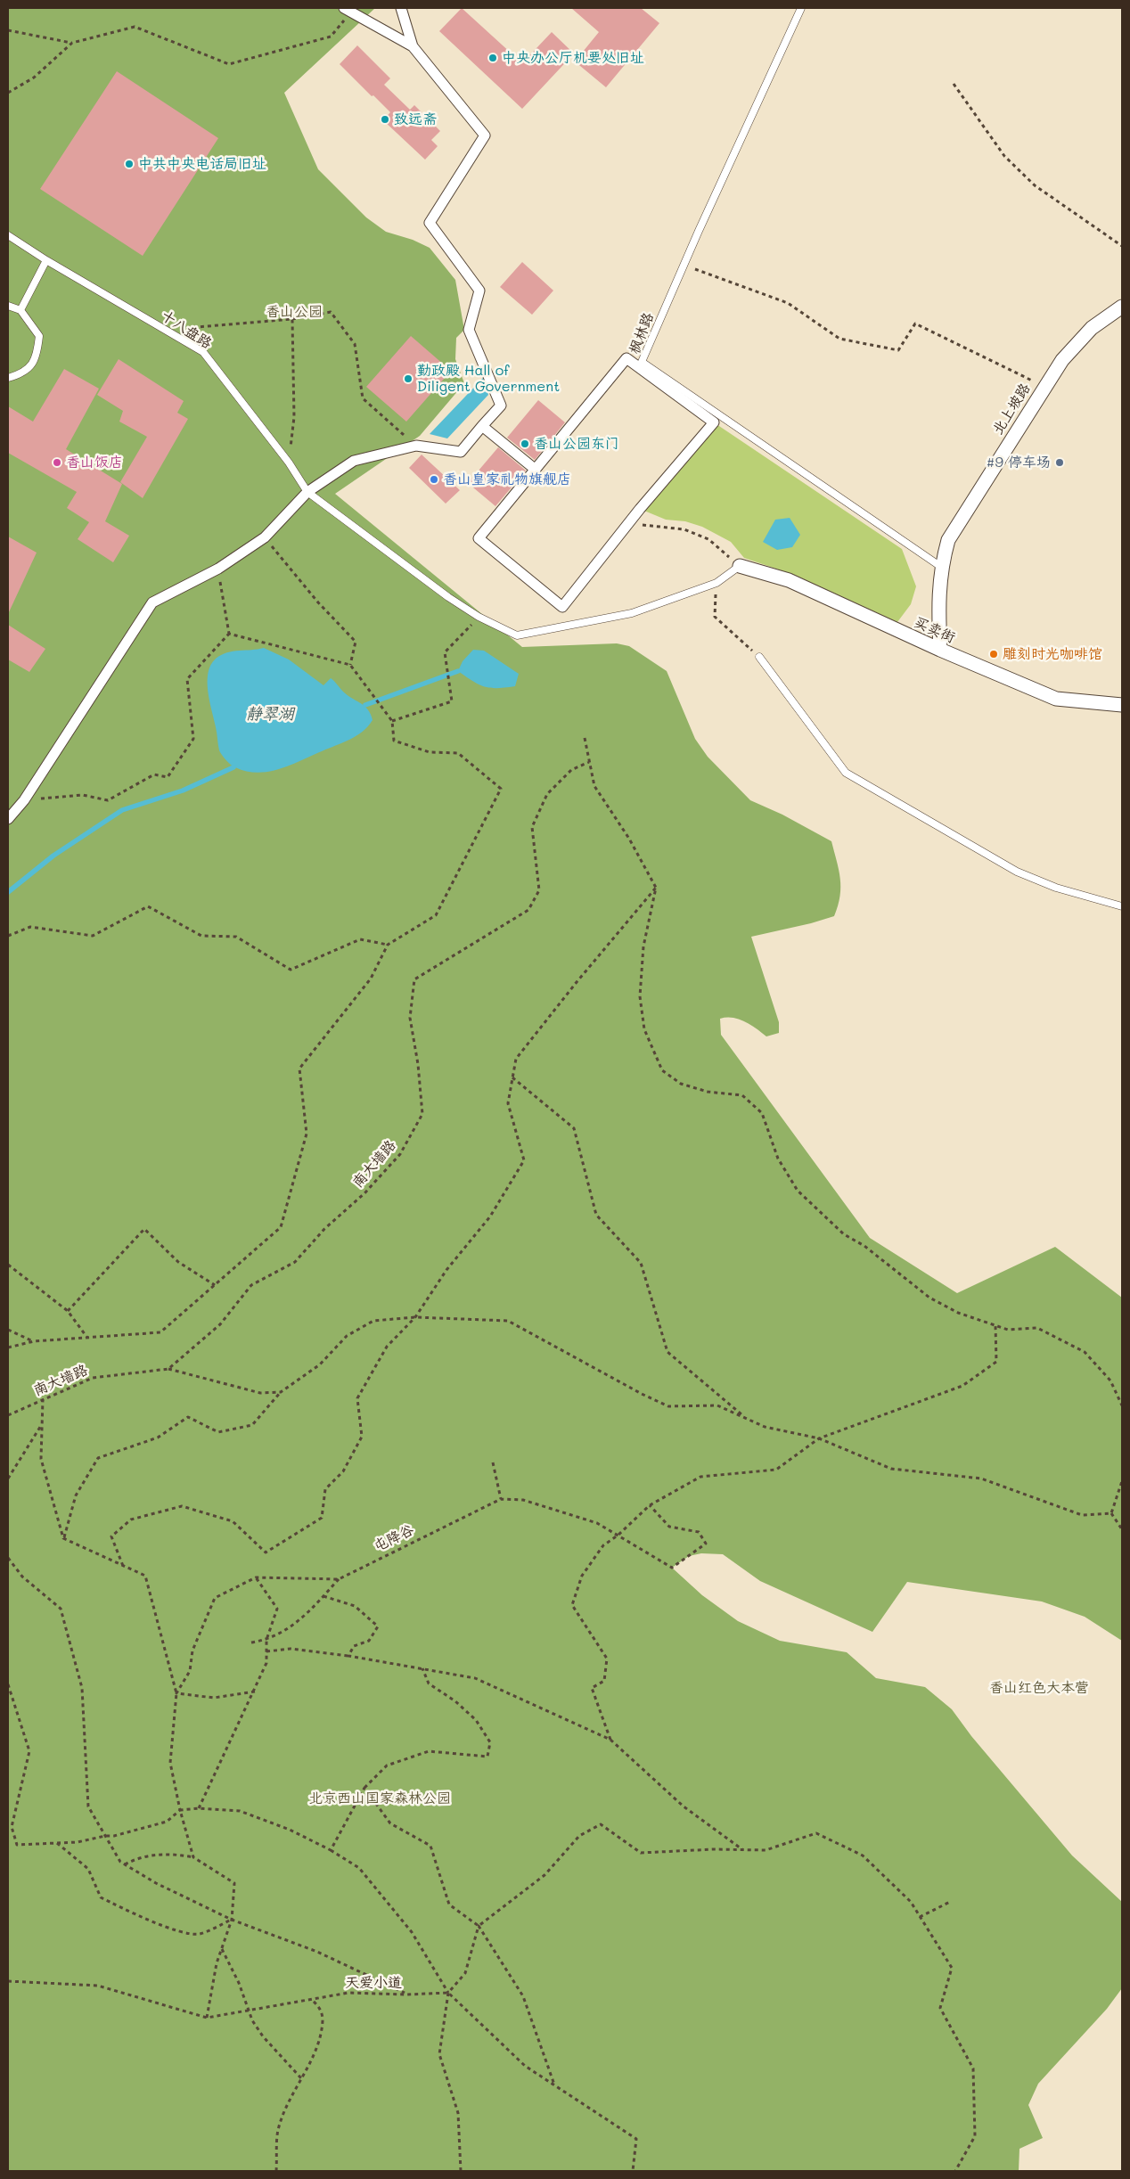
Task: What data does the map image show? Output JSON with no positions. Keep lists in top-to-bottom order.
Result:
{
  "streets": {
    "street": ["北上坡路", "买卖街"],
    "lane": ["十八盘路", "枫林路"],
    "path": ["南大墙路", "屯降谷", "天爱小道"]
  },
  "crossings": [
    ["枫林路", "北上坡路"],
    ["北上坡路", "买卖街"]
  ],
  "water": ["静翠湖"],
  "parks": ["香山公园", "香山红色大本营", "北京西山国家森林公园"],
  "places": [
    "中央办公厅机要处旧址",
    "致远斋",
    "中共中央电话局旧址",
    "勤政殿 Hall of Diligent Government",
    "香山公园东门",
    "香山饭店",
    "#9 停车场",
    "香山皇家礼物旗舰店",
    "雕刻时光咖啡馆"
  ]
}
